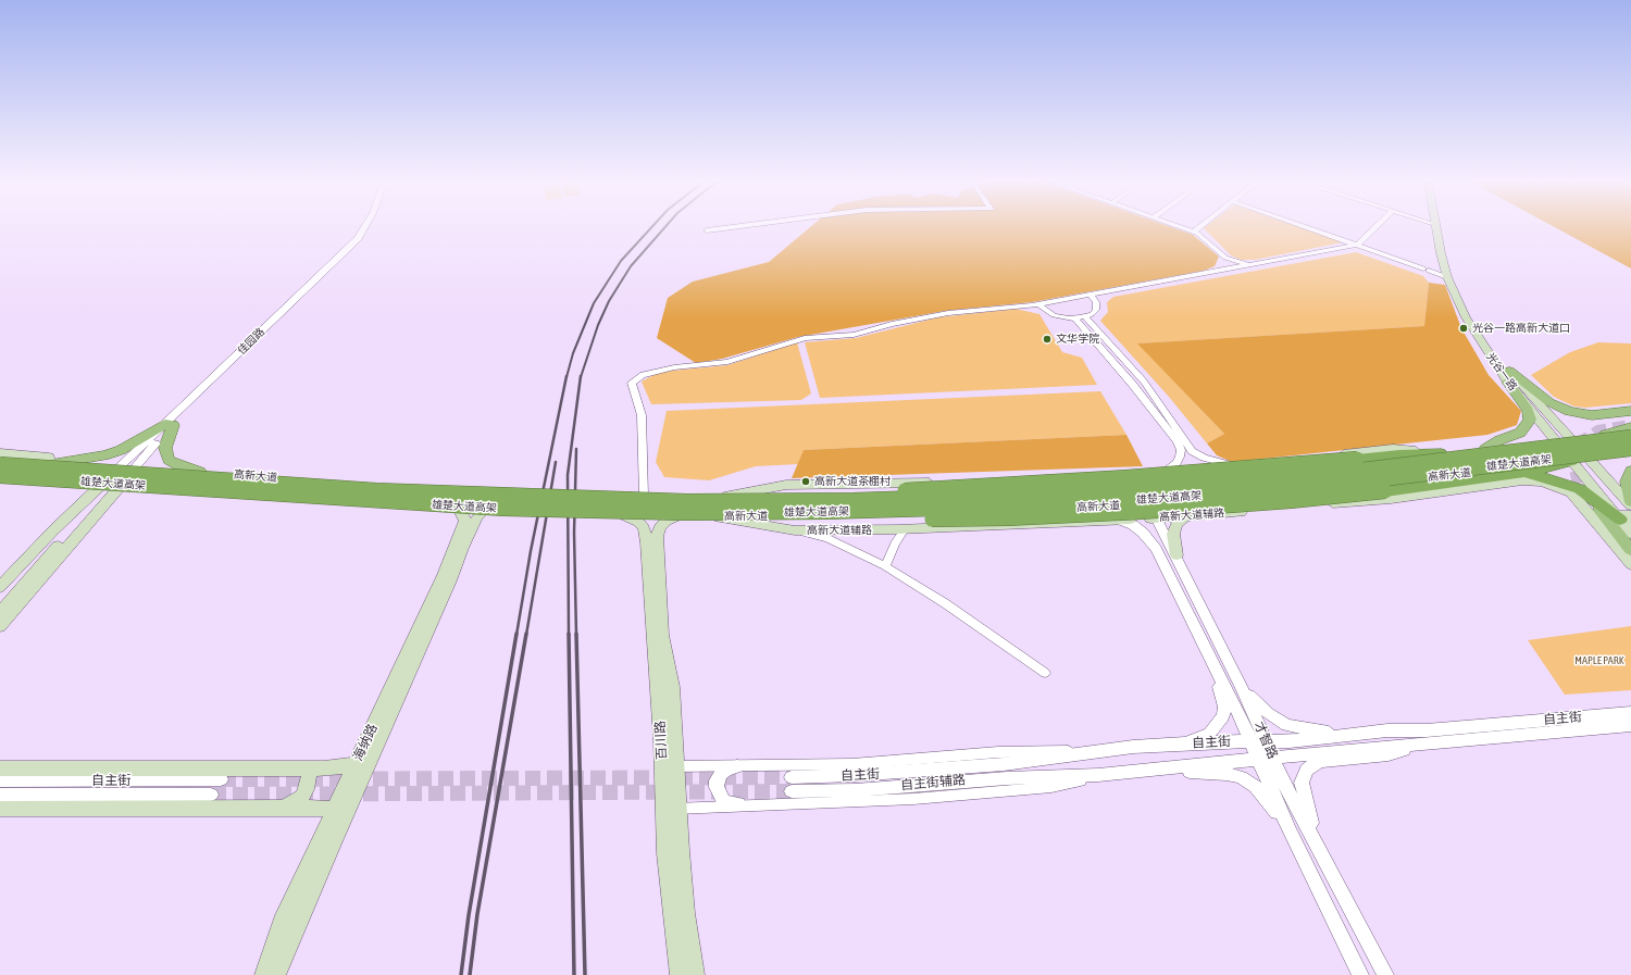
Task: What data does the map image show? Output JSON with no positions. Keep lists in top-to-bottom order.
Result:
{
  "streets": {
    "highway": ["雄楚大道高架"],
    "main road": [
      "光谷一路",
      "高新大道",
      "高新大道辅路",
      "百川路",
      "海纳路"
    ],
    "street": [
      "佳园路",
      "自主街",
      "才智路",
      "自主街辅路"
    ]
  },
  "crossings": [
    ["佳园路", "高新大道"],
    ["光谷一路", "高新大道"],
    ["雄楚大道高架", "高新大道"],
    ["高新大道", "高新大道辅路"],
    ["高新大道", "百川路"],
    ["高新大道", "才智路"],
    ["高新大道", "海纳路"],
    ["高新大道辅路", "才智路"],
    ["自主街", "才智路"],
    ["自主街", "自主街辅路"],
    ["百川路", "自主街辅路"]
  ],
  "parks": ["MAPLE PARK"],
  "places": ["光谷一路高新大道口", "文华学院", "高新大道茶棚村"]
}
